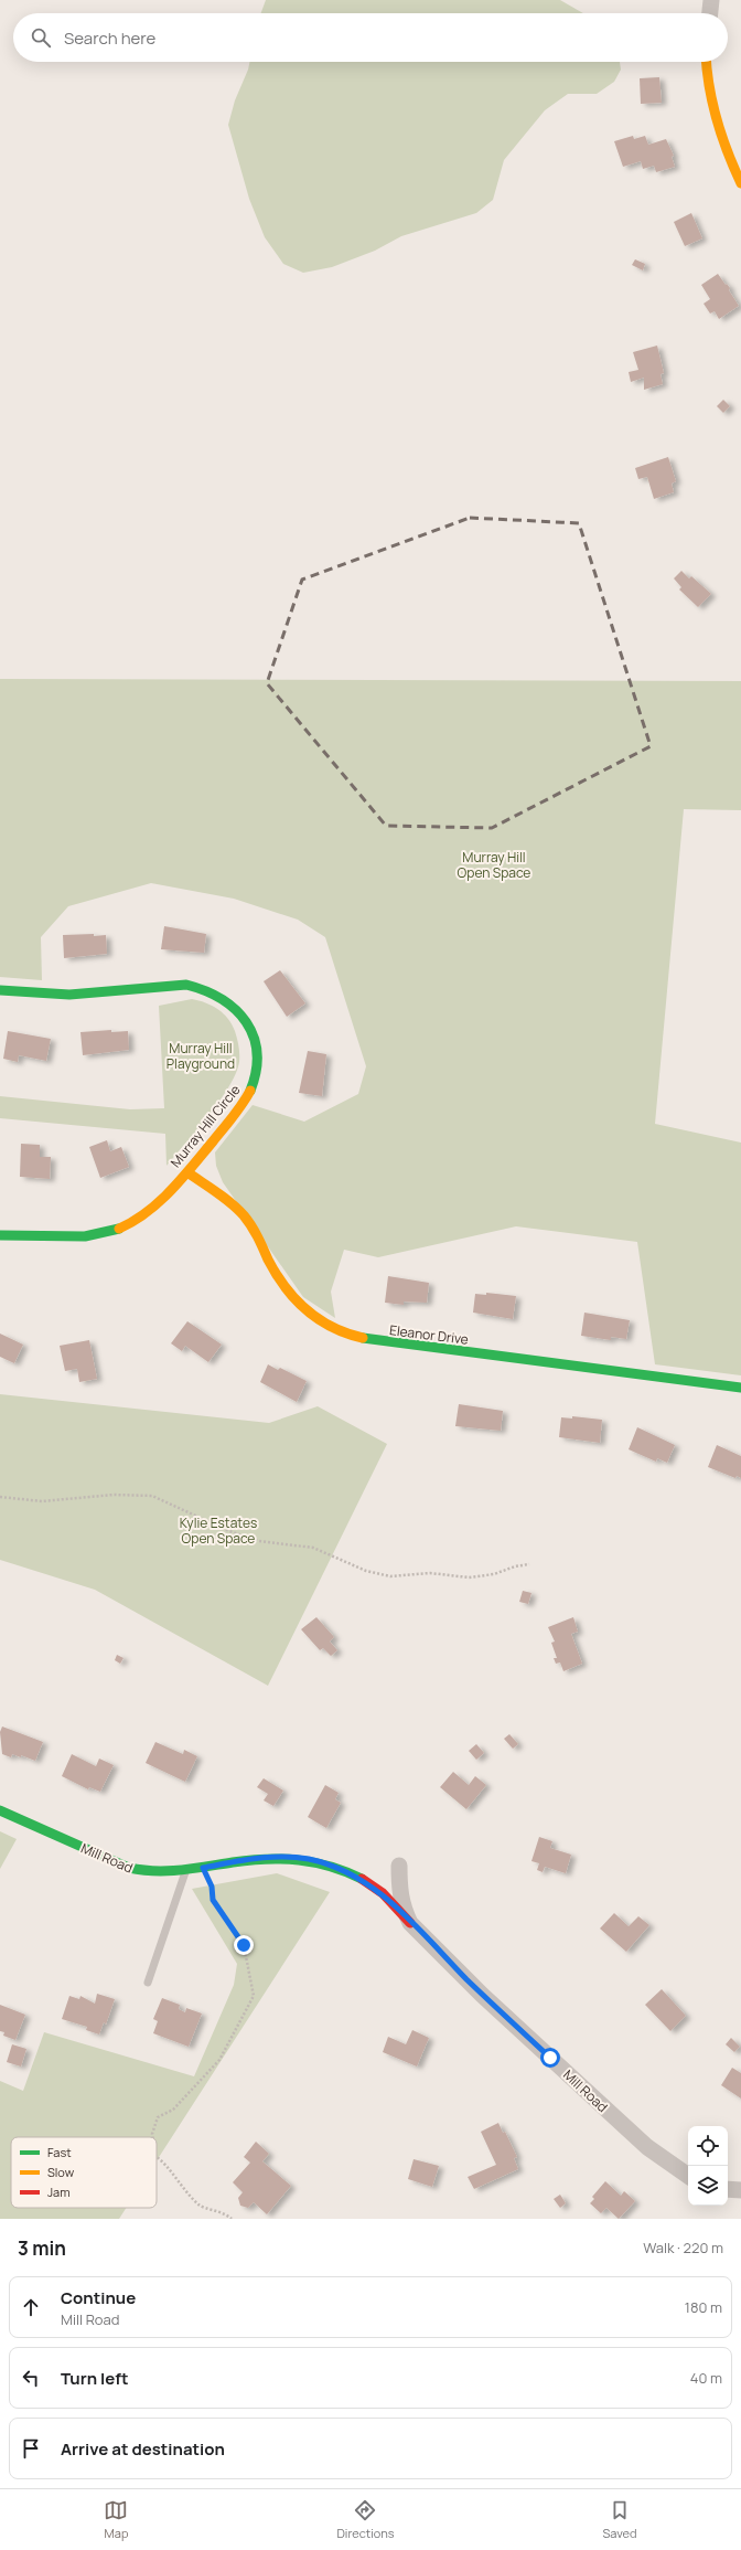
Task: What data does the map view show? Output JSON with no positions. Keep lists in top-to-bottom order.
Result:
{
  "streets": {
    "street": ["Murray Hill Circle", "Eleanor Drive", "Mill Road"]
  },
  "crossings": [
    ["Murray Hill Circle", "Eleanor Drive"]
  ],
  "parks": ["Murray Hill Open Space", "Murray Hill Playground", "Kylie Estates Open Space"],
  "legend": ["Fast", "Slow", "Jam"],
  "page": {
    "search": "Search here",
    "heading": ["3 min", "Walk · 220 m"],
    "list": [
      ["Continue", "Mill Road", "180 m"],
      ["Turn left", "40 m"],
      "Arrive at destination"
    ],
    "nav": ["Map", "Directions", "Saved"]
  }
}
